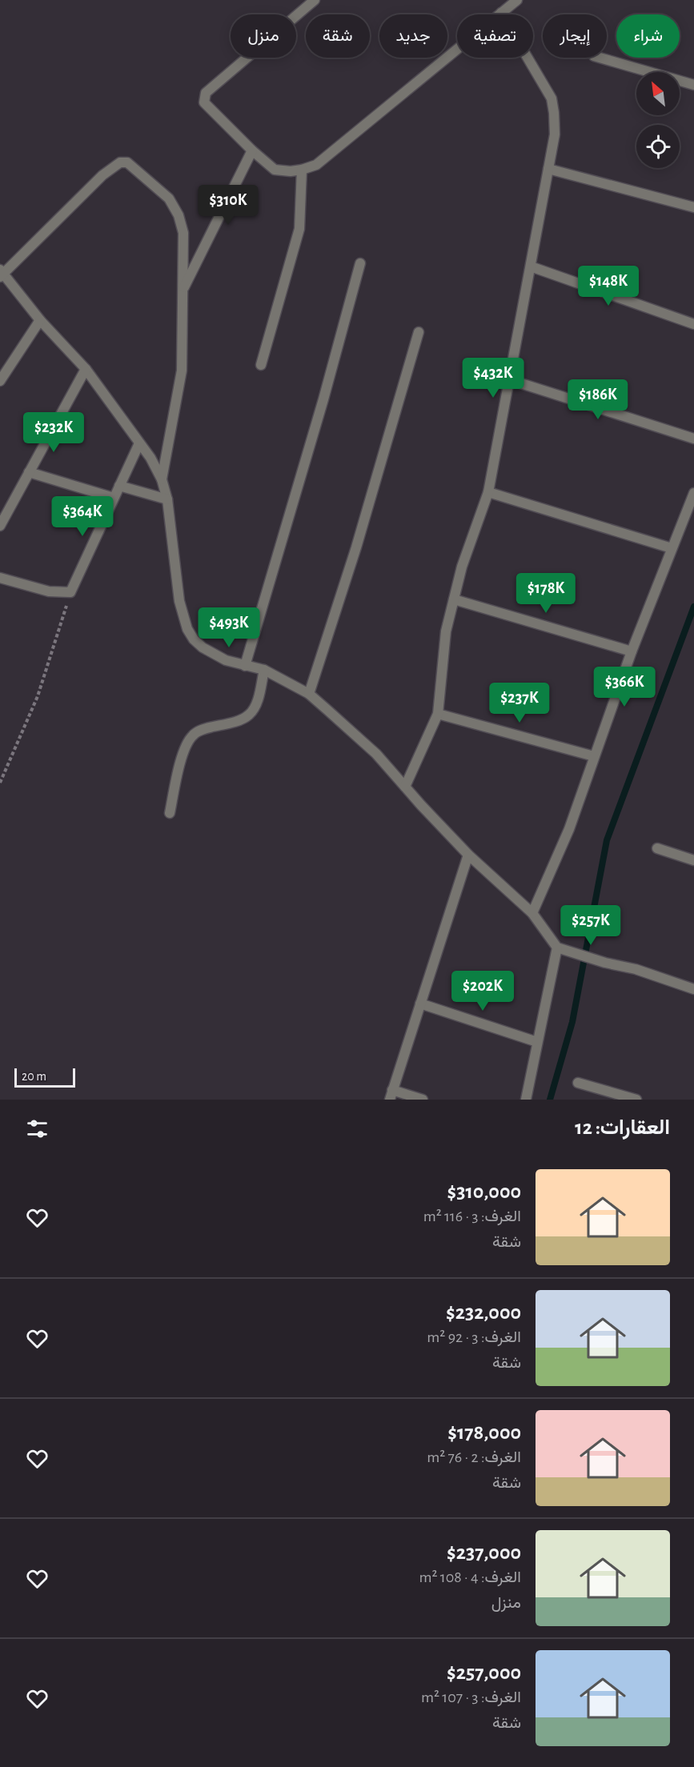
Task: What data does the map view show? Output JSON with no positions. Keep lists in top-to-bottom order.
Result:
{
  "scale_bar": "20 m",
  "north": "top left",
  "page": {
    "chip": [
      "شراء",
      "إيجار",
      "تصفية",
      "جديد",
      "شقة",
      "منزل"
    ],
    "price": [
      "$310K",
      "$148K",
      "$432K",
      "$186K",
      "$232K",
      "$364K",
      "$178K",
      "$493K",
      "$366K",
      "$237K",
      "$257K",
      "$202K"
    ],
    "scale": "20 m",
    "heading": "العقارات: 12",
    "list": [
      {
        "name": "$310,000",
        "note": "الغرف: 3 · 116 m² · شقة"
      },
      {
        "name": "$232,000",
        "note": "الغرف: 3 · 92 m² · شقة"
      },
      {
        "name": "$178,000",
        "note": "الغرف: 2 · 76 m² · شقة"
      },
      {
        "name": "$237,000",
        "note": "الغرف: 4 · 108 m² · منزل"
      },
      {
        "name": "$257,000",
        "note": "الغرف: 3 · 107 m² · شقة"
      }
    ]
  }
}
